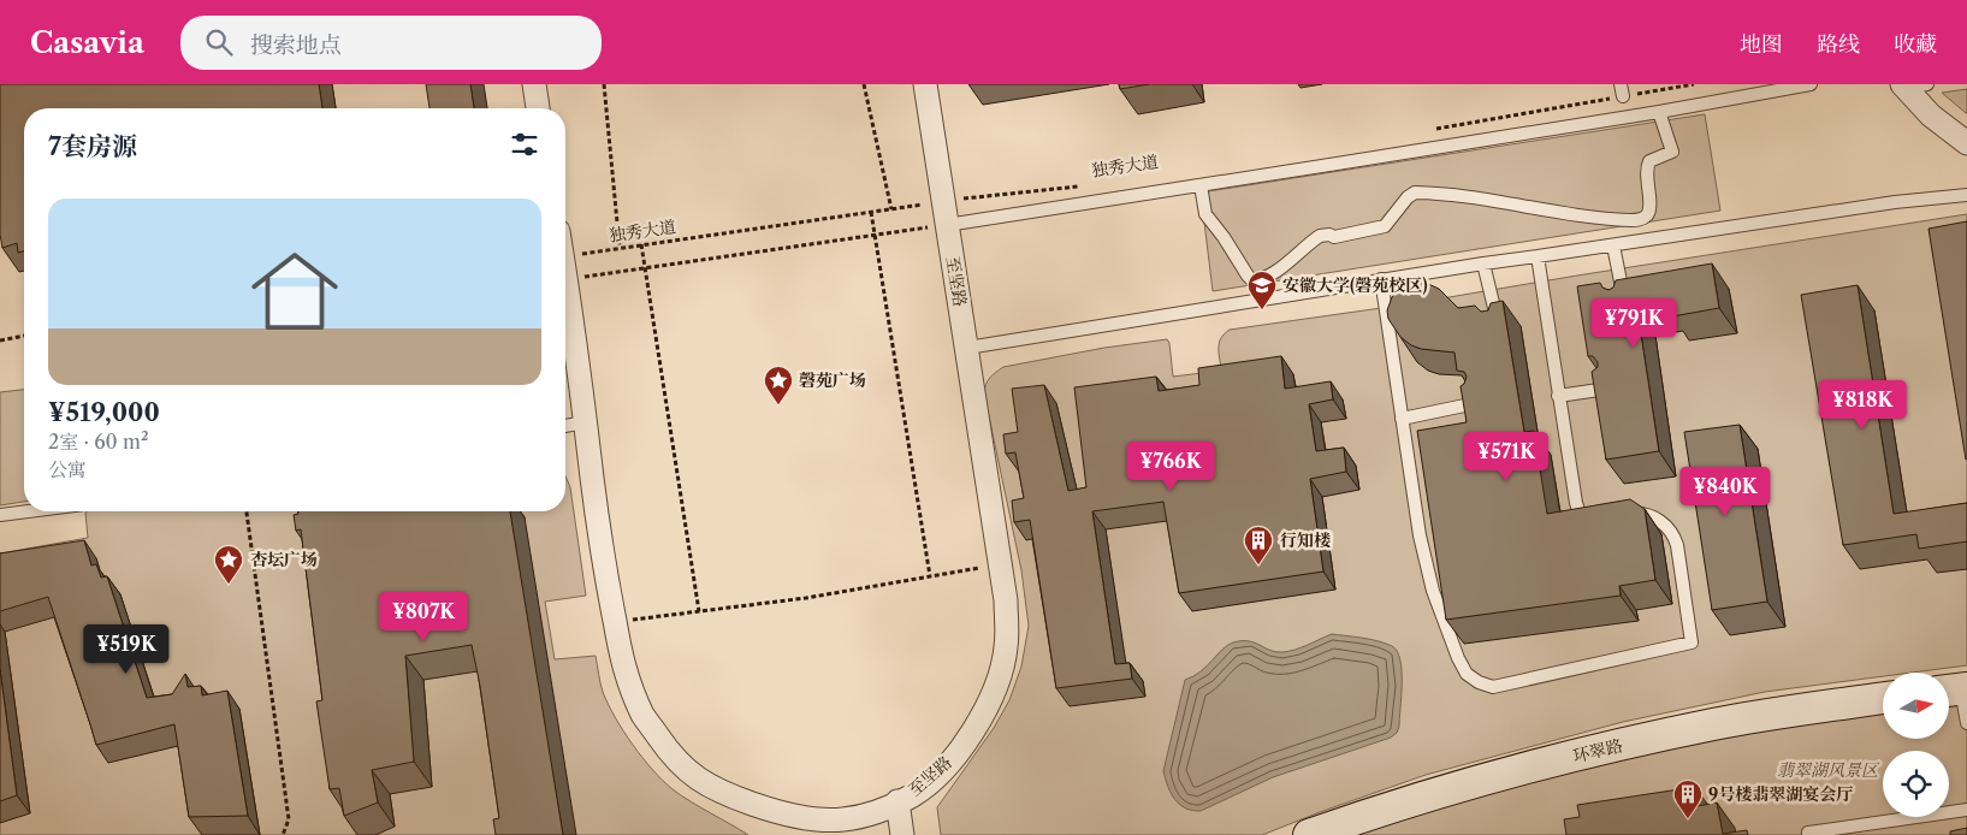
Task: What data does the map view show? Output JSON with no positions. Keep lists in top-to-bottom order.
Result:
{
  "streets": {
    "street": ["至坚路", "环翠路"],
    "path": ["独秀大道"]
  },
  "crossings": [
    ["独秀大道", "至坚路"]
  ],
  "parks": ["翡翠湖风景区"],
  "places": {
    "school or university": ["安徽大学(磬苑校区)"],
    "place": ["磬苑广场", "杏坛广场"],
    "building": ["行知楼", "9号楼翡翠湖宴会厅"]
  },
  "north": "right",
  "page": {
    "header": "Casavia",
    "search": "搜索地点",
    "nav": ["地图", "路线", "收藏"],
    "heading": "7套房源",
    "list": [
      {
        "name": "¥519,000",
        "note": "2室 · 60 m² · 公寓"
      }
    ],
    "price": [
      "¥791K",
      "¥818K",
      "¥571K",
      "¥766K",
      "¥840K",
      "¥807K",
      "¥519K"
    ]
  }
}
